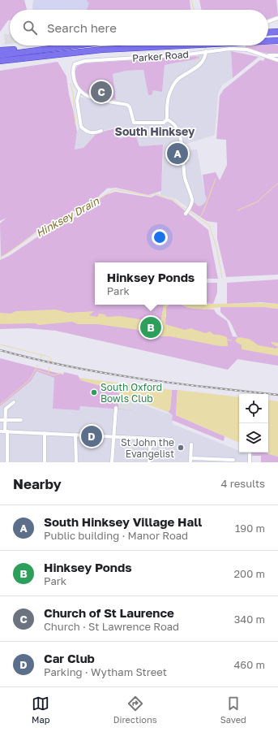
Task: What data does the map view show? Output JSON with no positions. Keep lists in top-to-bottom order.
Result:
{
  "streets": {
    "street": ["Parker Road"]
  },
  "districts": ["South Hinksey"],
  "water": ["Hinksey Drain"],
  "places": ["South Oxford Bowls Club", "St John the Evangelist"],
  "page": {
    "search": "Search here",
    "pins": [
      "C",
      "A",
      "B",
      "D"
    ],
    "popup": ["Hinksey Ponds", "Park"],
    "heading": ["Nearby", "4 results"],
    "list": [
      {
        "mark": "A",
        "name": "South Hinksey Village Hall",
        "note": "Public building · Manor Road",
        "value": "190 m"
      },
      {
        "mark": "B",
        "name": "Hinksey Ponds",
        "note": "Park",
        "value": "200 m"
      },
      {
        "mark": "C",
        "name": "Church of St Laurence",
        "note": "Church · St Lawrence Road",
        "value": "340 m"
      },
      {
        "mark": "D",
        "name": "Car Club",
        "note": "Parking · Wytham Street",
        "value": "460 m"
      }
    ],
    "nav": ["Map", "Directions", "Saved"]
  }
}
